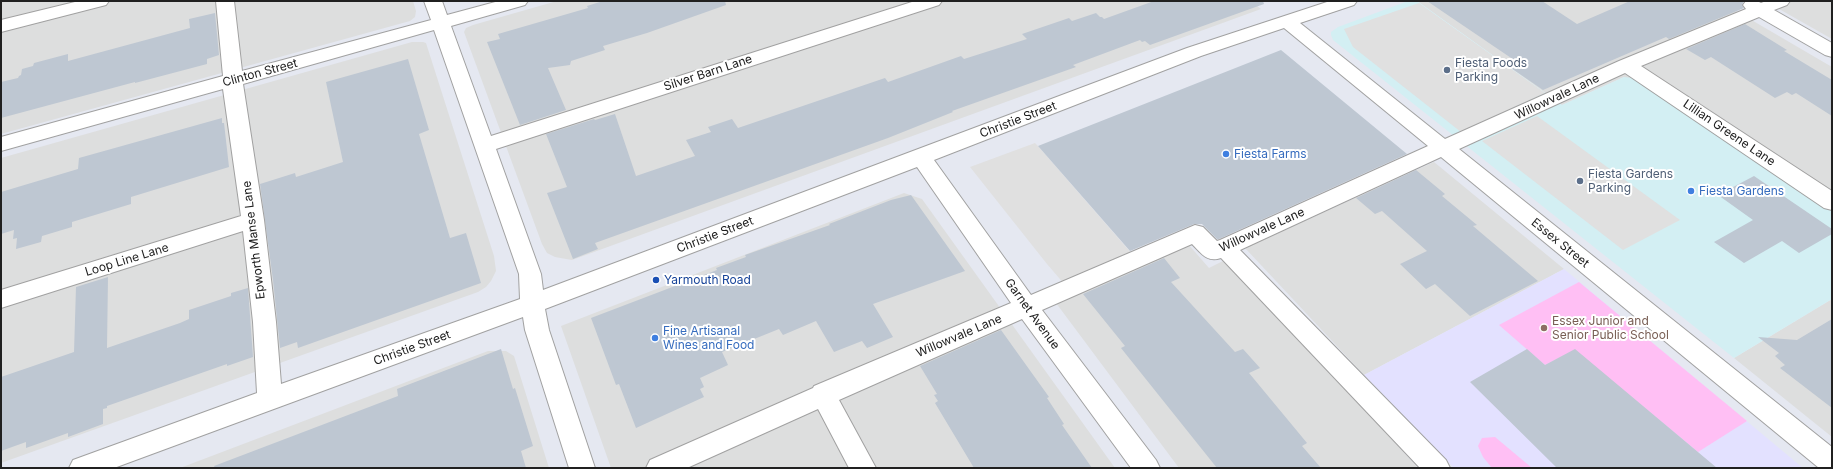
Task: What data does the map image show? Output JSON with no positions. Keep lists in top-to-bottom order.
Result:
{
  "streets": {
    "street": [
      "Clinton Street",
      "Silver Barn Lane",
      "Willowvale Lane",
      "Christie Street",
      "Lillian Greene Lane",
      "Epworth Manse Lane",
      "Essex Street",
      "Loop Line Lane",
      "Garnet Avenue"
    ]
  },
  "crossings": [
    ["Clinton Street", "Epworth Manse Lane"],
    ["Willowvale Lane", "Lillian Greene Lane"],
    ["Willowvale Lane", "Essex Street"],
    ["Willowvale Lane", "Garnet Avenue"],
    ["Christie Street", "Epworth Manse Lane"],
    ["Christie Street", "Essex Street"],
    ["Christie Street", "Garnet Avenue"],
    ["Epworth Manse Lane", "Loop Line Lane"]
  ],
  "places": [
    "Fiesta Foods Parking",
    "Fiesta Farms",
    "Fiesta Gardens Parking",
    "Fiesta Gardens",
    "Yarmouth Road",
    "Essex Junior and Senior Public School",
    "Fine Artisanal Wines and Food"
  ]
}
